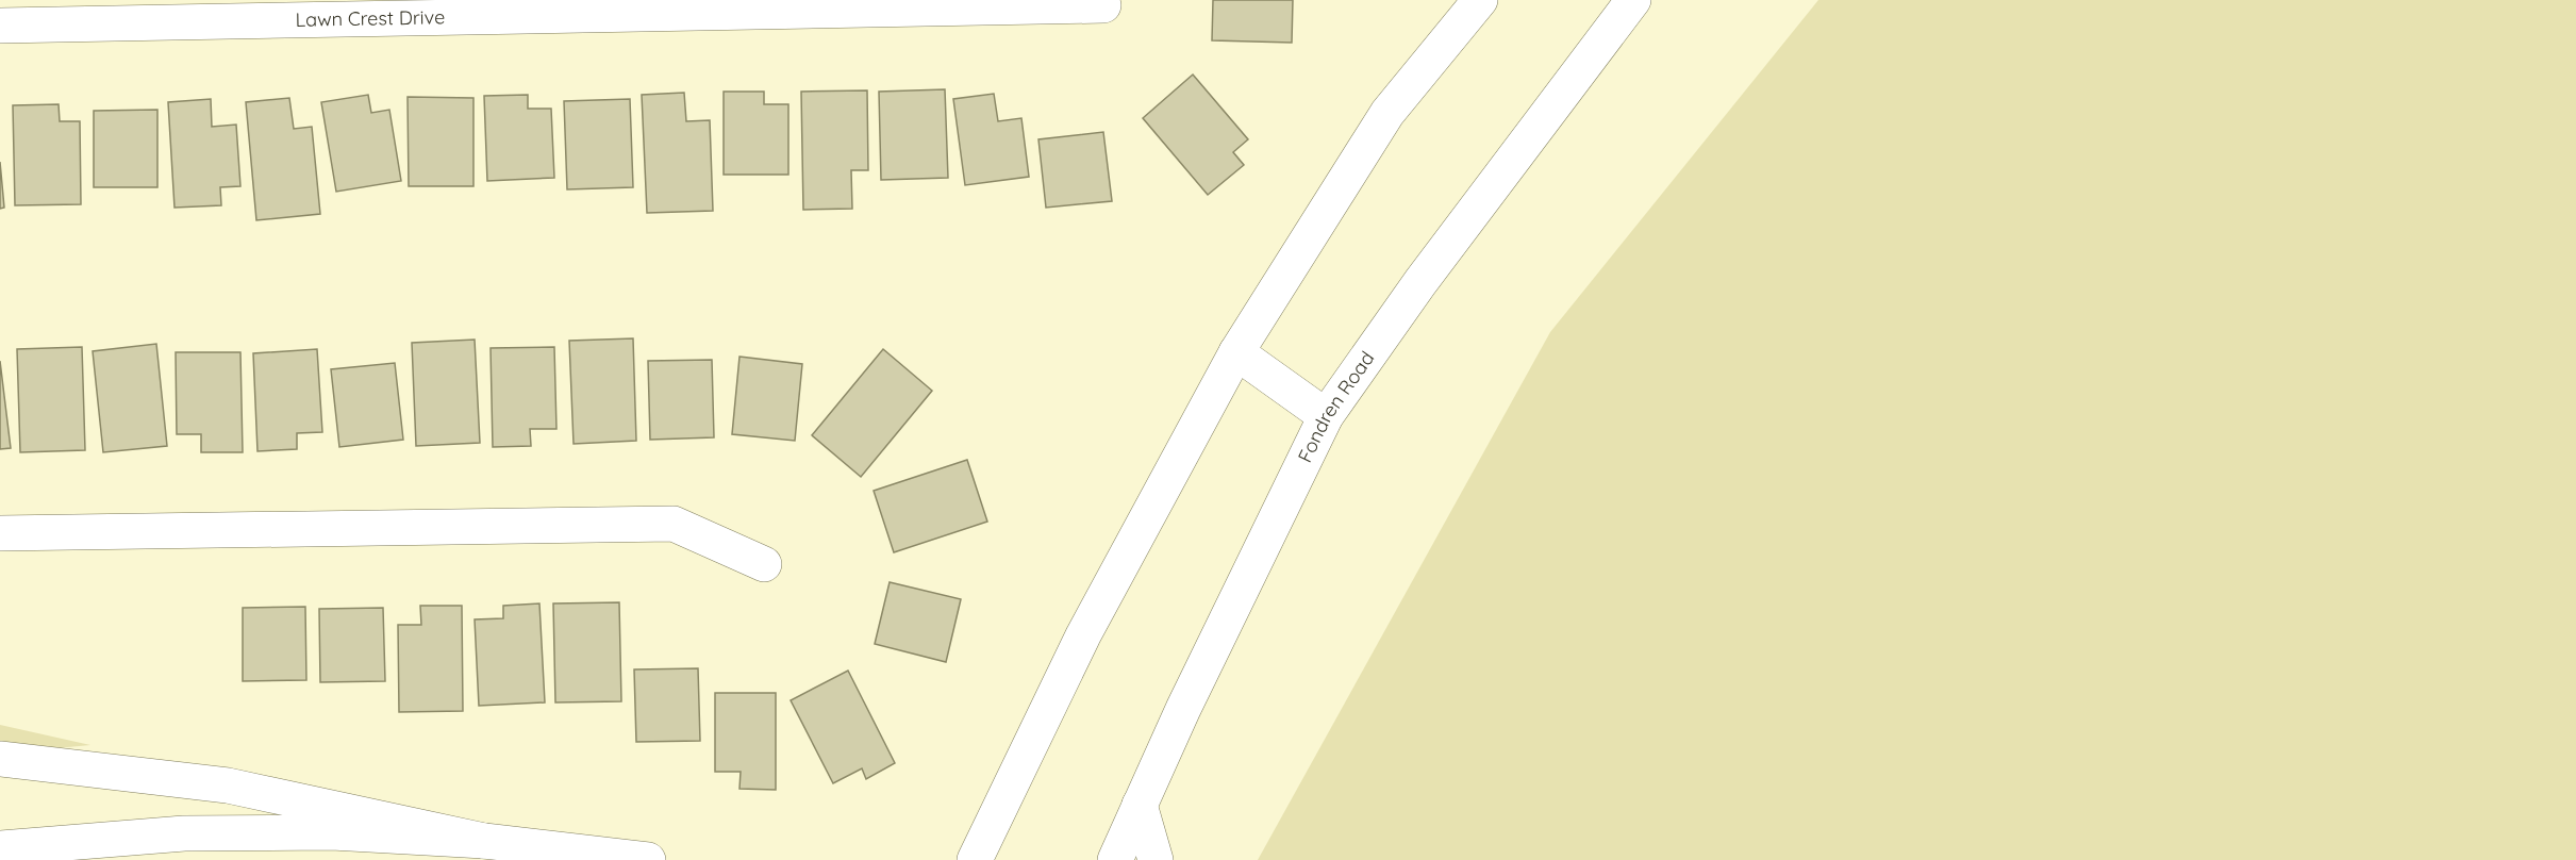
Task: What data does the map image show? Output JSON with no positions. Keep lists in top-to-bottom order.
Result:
{
  "streets": {
    "main road": ["Lawn Crest Drive", "Fondren Road"]
  }
}
